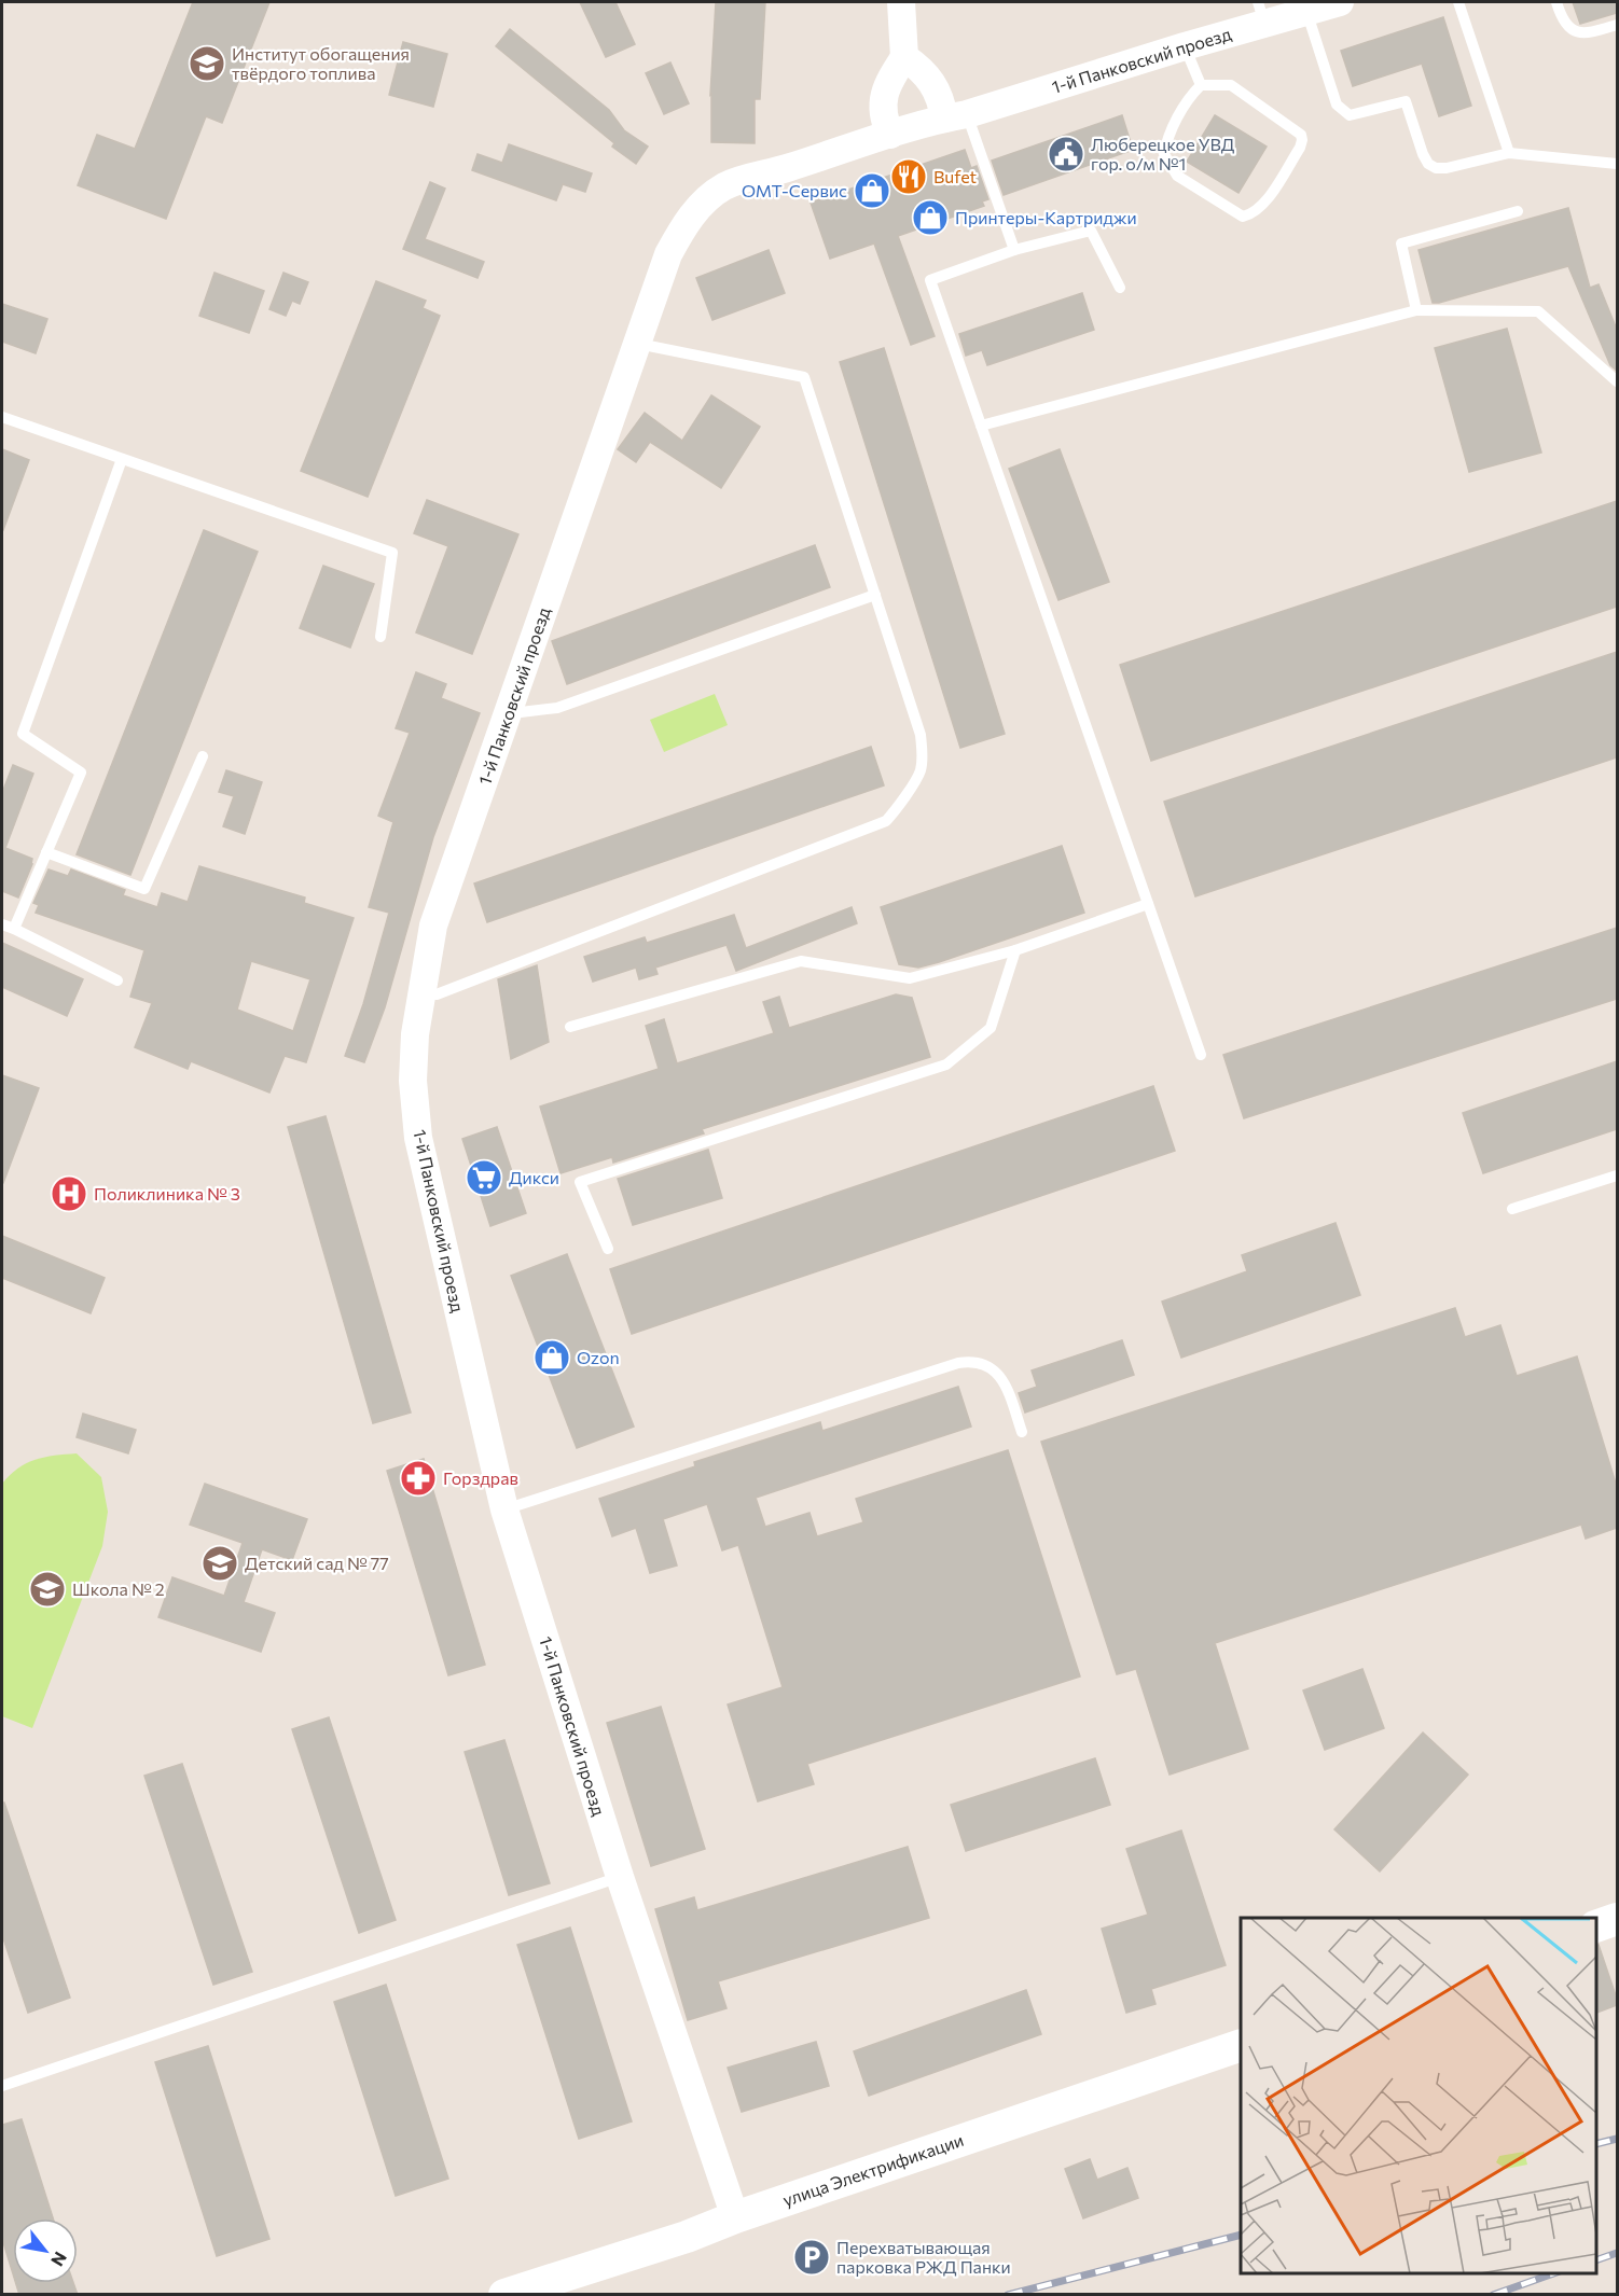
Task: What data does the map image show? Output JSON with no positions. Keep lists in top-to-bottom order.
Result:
{
  "streets": {
    "main road": ["улица Электрификации"],
    "street": ["1-й Панковский проезд"]
  },
  "crossings": [
    ["1-й Панковский проезд", "улица Электрификации"]
  ],
  "places": {
    "school or university": ["Институт обогащения твёрдого топлива", "Детский сад № 77", "Школа № 2"],
    "public building": ["Люберецкое УВД гор. о/м №1"],
    "restaurant": ["Bufet"],
    "shop": ["ОМТ-Сервис", "Принтеры-Картриджи", "Ozon"],
    "supermarket": ["Дикси"],
    "hospital": ["Поликлиника № 3"],
    "pharmacy": ["Горздрав"],
    "parking": ["Перехватывающая парковка РЖД Панки"]
  },
  "north": "bottom right"
}
